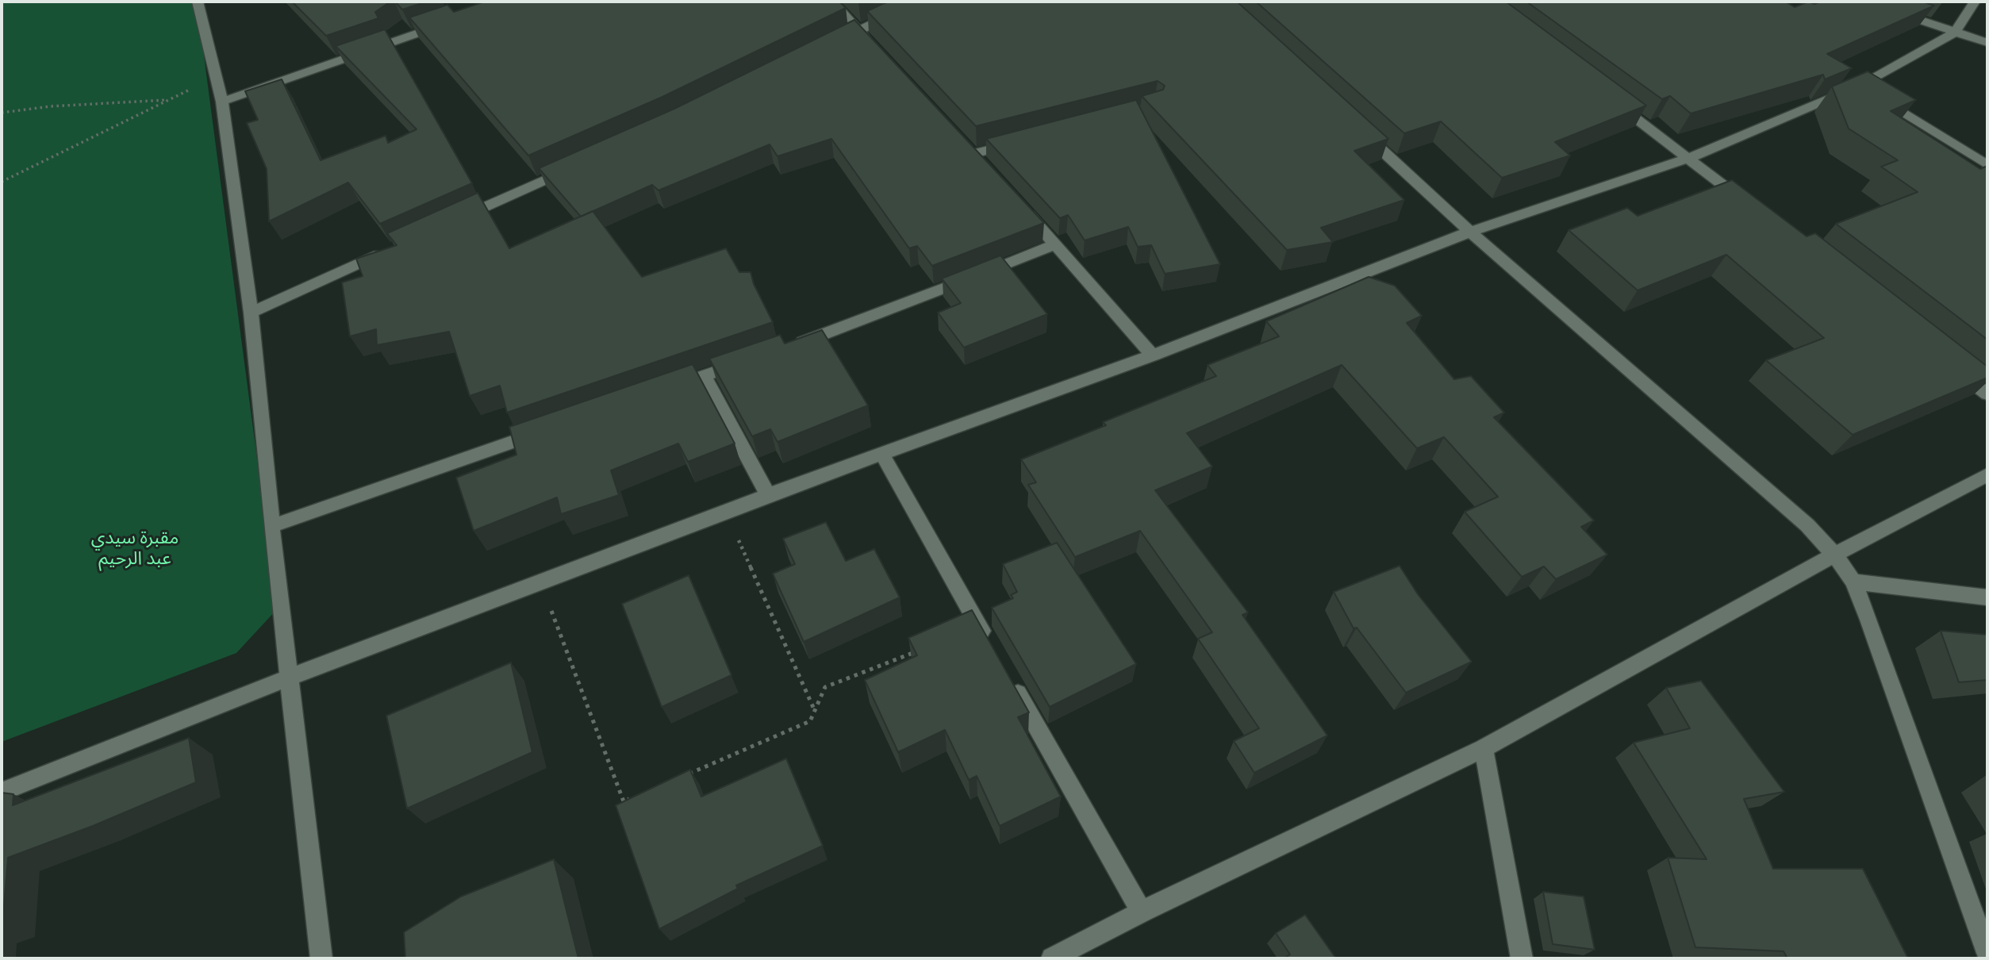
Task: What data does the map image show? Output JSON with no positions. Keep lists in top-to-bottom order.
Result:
{
  "parks": ["مقبرة سيدي عبد الرحيم"]
}
